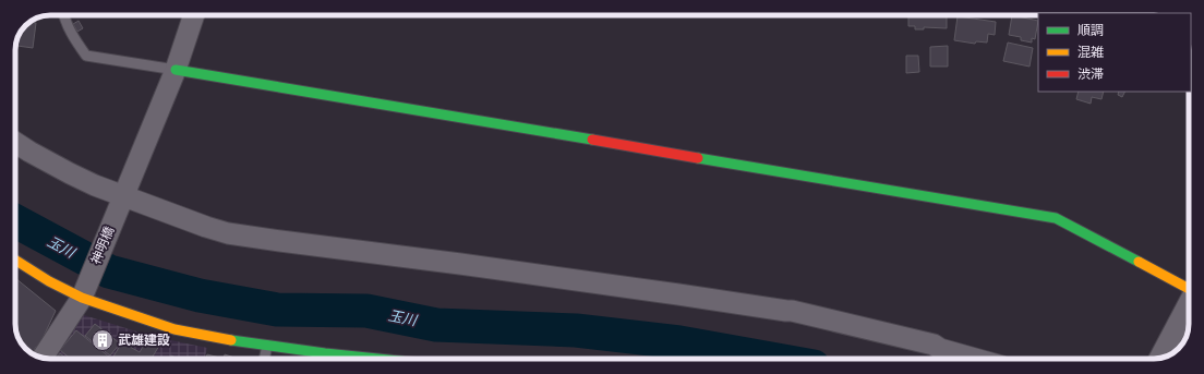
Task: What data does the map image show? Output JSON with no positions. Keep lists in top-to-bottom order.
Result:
{
  "streets": {
    "street": ["神明橋"]
  },
  "water": ["玉川"],
  "places": {
    "building": ["武雄建設"]
  },
  "legend": ["順調", "混雑", "渋滞"]
}
